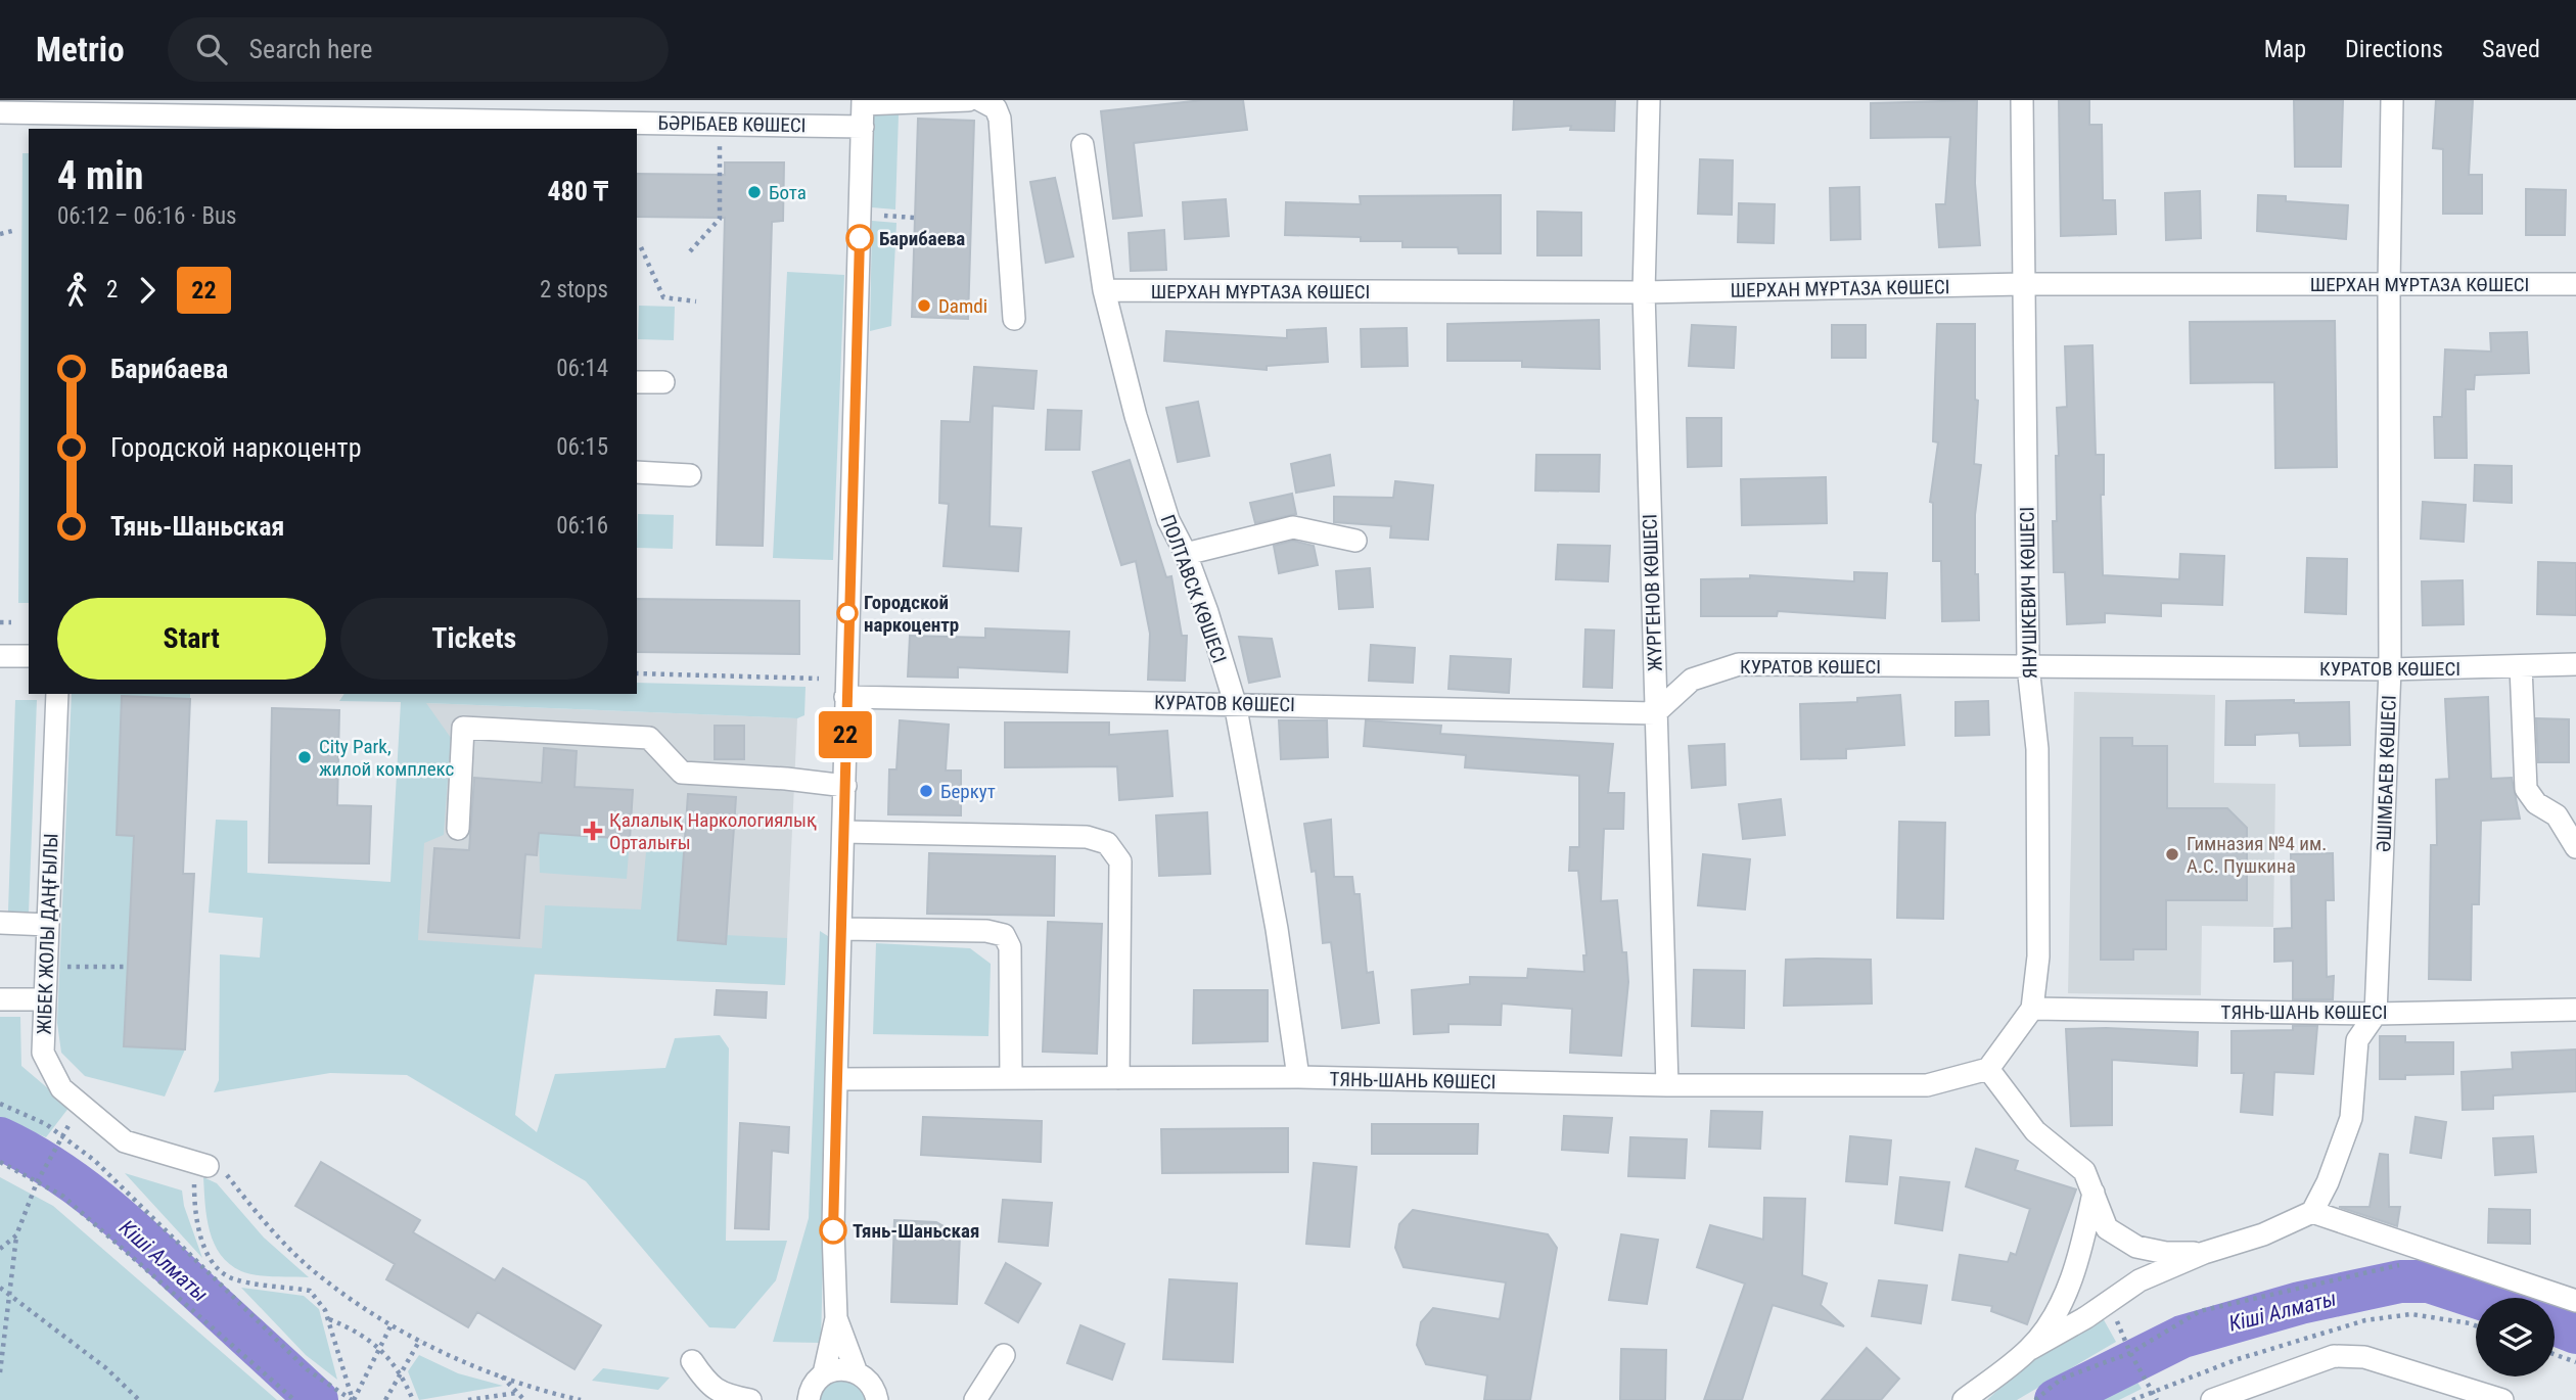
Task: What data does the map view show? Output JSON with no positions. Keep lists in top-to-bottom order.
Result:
{
  "streets": {
    "street": [
      "БӘРІБАЕВ КӨШЕСІ",
      "ШЕРХАН МҰРТАЗА КӨШЕСІ",
      "ПОЛТАВСК КӨШЕСІ",
      "ЖҮРГЕНОВ КӨШЕСІ",
      "ЯНУШКЕВИЧ КӨШЕСІ",
      "КУРАТОВ КӨШЕСІ",
      "ӘШІМБАЕВ КӨШЕСІ",
      "ЖІБЕК ЖОЛЫ ДАҢҒЫЛЫ",
      "ТЯНЬ-ШАНЬ КӨШЕСІ"
    ]
  },
  "crossings": [
    ["ШЕРХАН МҰРТАЗА КӨШЕСІ", "ПОЛТАВСК КӨШЕСІ"],
    ["ШЕРХАН МҰРТАЗА КӨШЕСІ", "ЖҮРГЕНОВ КӨШЕСІ"],
    ["ШЕРХАН МҰРТАЗА КӨШЕСІ", "ЯНУШКЕВИЧ КӨШЕСІ"],
    ["ШЕРХАН МҰРТАЗА КӨШЕСІ", "ӘШІМБАЕВ КӨШЕСІ"],
    ["ПОЛТАВСК КӨШЕСІ", "КУРАТОВ КӨШЕСІ"],
    ["ПОЛТАВСК КӨШЕСІ", "ТЯНЬ-ШАНЬ КӨШЕСІ"],
    ["ЖҮРГЕНОВ КӨШЕСІ", "КУРАТОВ КӨШЕСІ"],
    ["ЖҮРГЕНОВ КӨШЕСІ", "ТЯНЬ-ШАНЬ КӨШЕСІ"],
    ["ЯНУШКЕВИЧ КӨШЕСІ", "КУРАТОВ КӨШЕСІ"],
    ["ЯНУШКЕВИЧ КӨШЕСІ", "ТЯНЬ-ШАНЬ КӨШЕСІ"],
    ["КУРАТОВ КӨШЕСІ", "ӘШІМБАЕВ КӨШЕСІ"],
    ["ӘШІМБАЕВ КӨШЕСІ", "ТЯНЬ-ШАНЬ КӨШЕСІ"]
  ],
  "water": ["Кіші Алматы"],
  "places": {
    "other": [
      "Бота",
      "Барибаева",
      "Damdi",
      "Городской наркоцентр",
      "City Park, жилой комплекс",
      "Беркут",
      "Гимназия №4 им. А.С. Пушкина",
      "Тянь-Шаньская"
    ],
    "health": ["Қалалық Наркологиялық Орталығы"]
  },
  "lines": ["bus line 22"],
  "page": {
    "header": "Metrio",
    "search": "Search here",
    "nav": ["Map", "Directions", "Saved"],
    "on_map": "22",
    "heading": ["4 min", "06:12 – 06:16 · Bus", "480 ₸"],
    "legs": ["2", "22", "2 stops"],
    "list": [
      {
        "name": "Барибаева",
        "value": "06:14"
      },
      {
        "name": "Городской наркоцентр",
        "value": "06:15"
      },
      {
        "name": "Тянь-Шаньская",
        "value": "06:16"
      }
    ],
    "buttons": ["Start", "Tickets"]
  }
}
